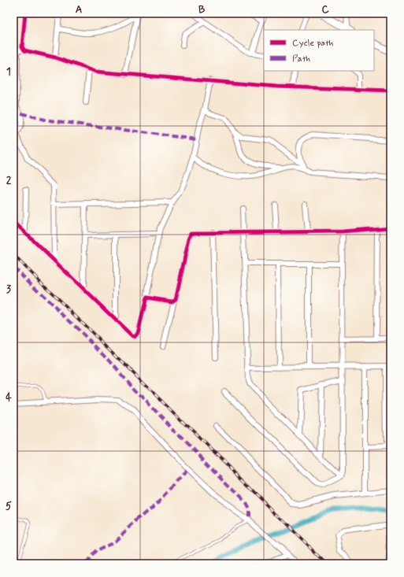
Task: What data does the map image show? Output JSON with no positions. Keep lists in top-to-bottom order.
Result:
{
  "legend": ["Cycle path", "Path"],
  "grid": {
    "columns": ["A", "B", "C"],
    "rows": [
      "1",
      "2",
      "3",
      "4",
      "5"
    ]
  }
}
